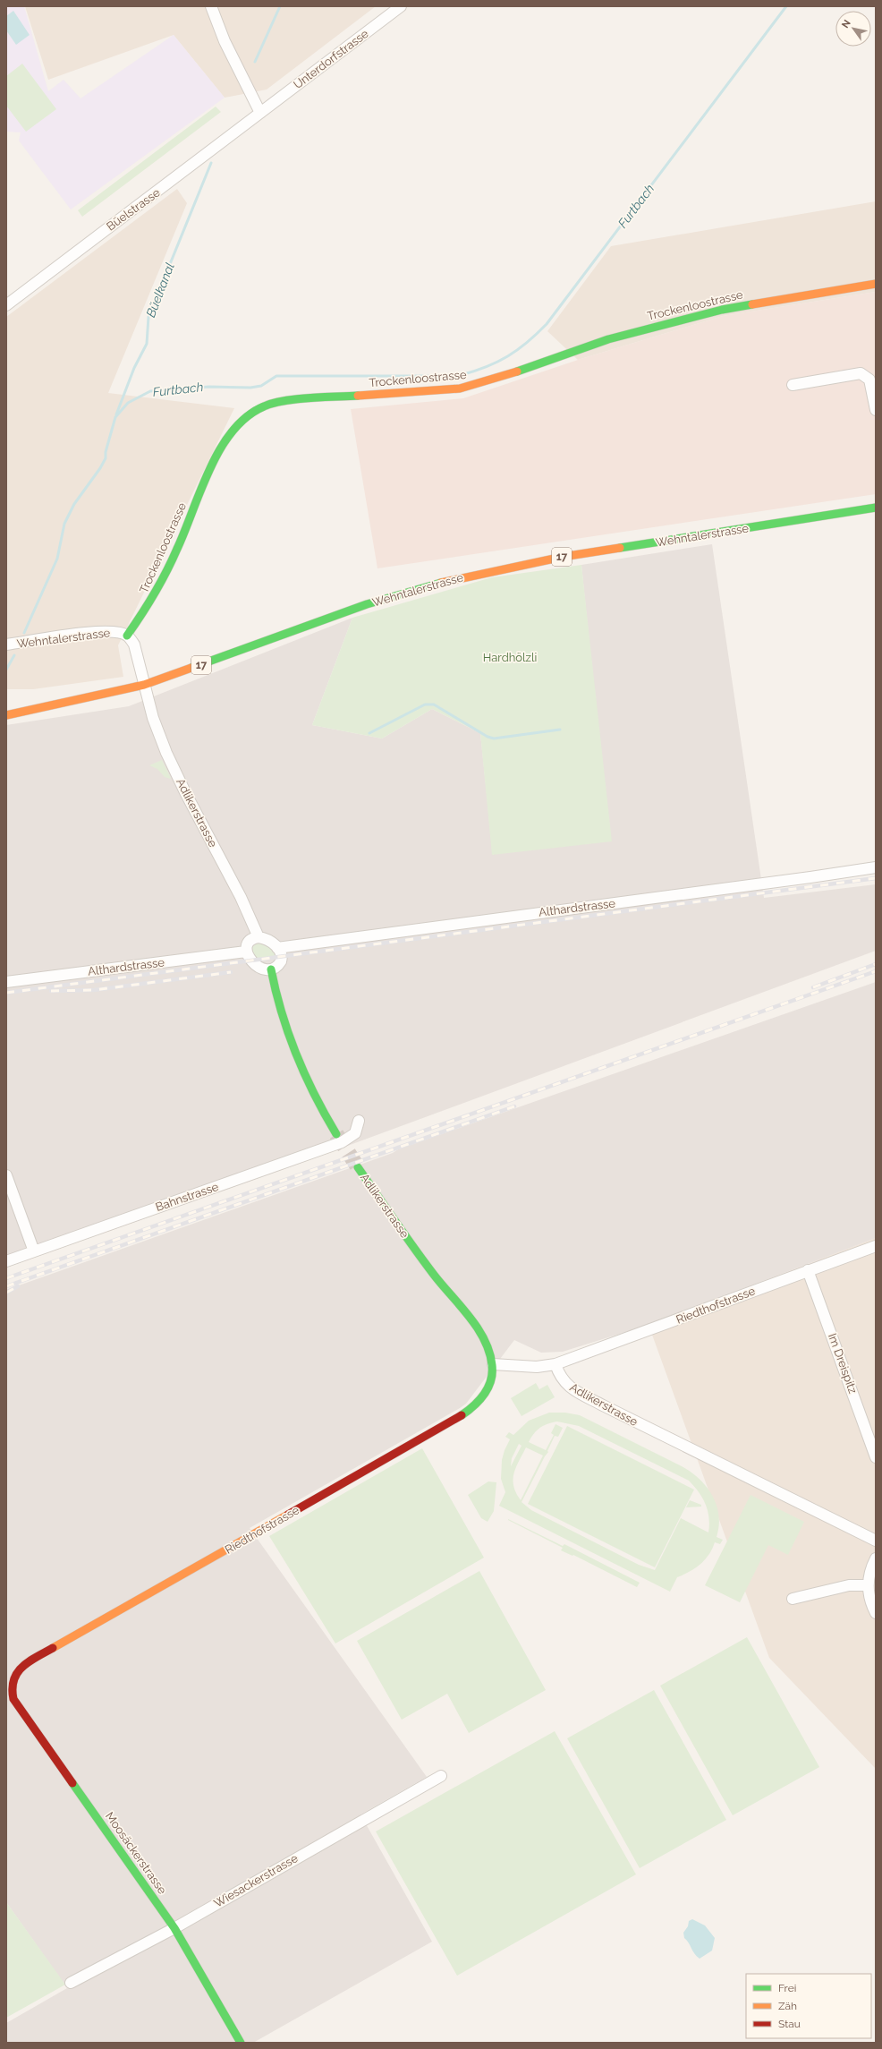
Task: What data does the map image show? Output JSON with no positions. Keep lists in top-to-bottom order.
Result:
{
  "streets": {
    "street": [
      "Unterdorfstrasse",
      "Büelstrasse",
      "Trockenloostrasse",
      "Wehntalerstrasse",
      "17",
      "Adlikerstrasse",
      "Althardstrasse",
      "Bahnstrasse",
      "Riedthofstrasse",
      "Im Dreispitz",
      "Moosäckerstrasse",
      "Wiesackerstrasse"
    ]
  },
  "crossings": [
    ["Unterdorfstrasse", "Büelstrasse"],
    ["Trockenloostrasse", "Wehntalerstrasse"],
    ["Wehntalerstrasse", "17"],
    ["Wehntalerstrasse", "Adlikerstrasse"],
    ["17", "Adlikerstrasse"],
    ["Adlikerstrasse", "Althardstrasse"],
    ["Adlikerstrasse", "Riedthofstrasse"],
    ["Riedthofstrasse", "Im Dreispitz"],
    ["Riedthofstrasse", "Moosäckerstrasse"],
    ["Moosäckerstrasse", "Wiesackerstrasse"]
  ],
  "water": ["Furtbach", "Büelkanal"],
  "parks": ["Hardhölzli"],
  "legend": ["Frei", "Zäh", "Stau"],
  "north": "top left"
}
